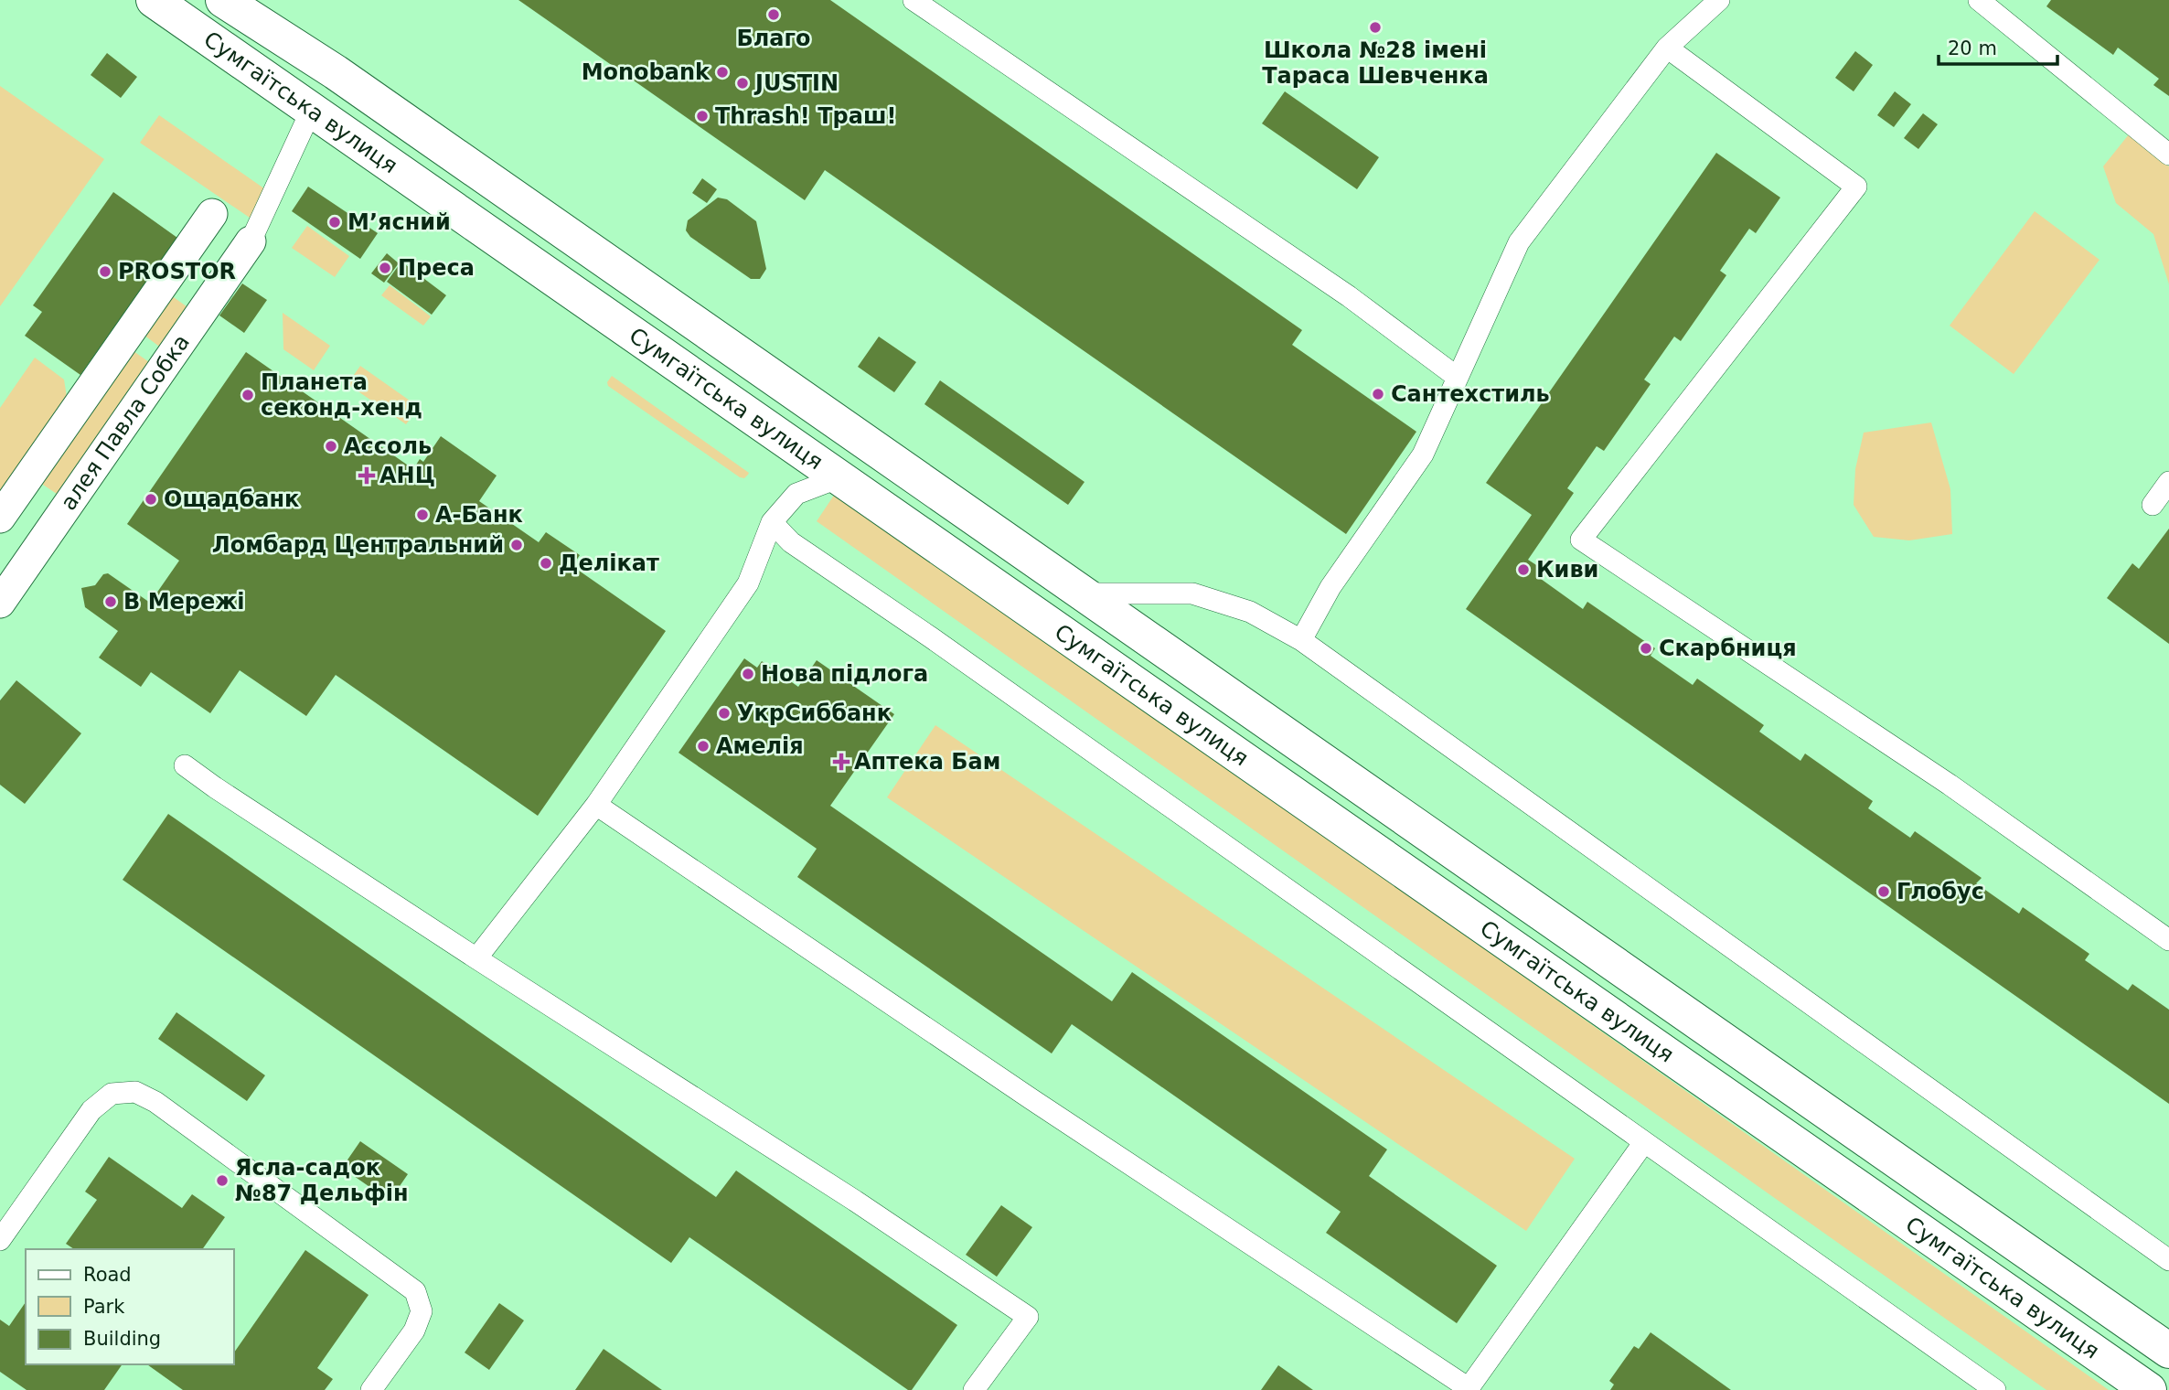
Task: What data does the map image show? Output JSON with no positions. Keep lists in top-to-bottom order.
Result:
{
  "streets": {
    "main road": ["Сумгаїтська вулиця"],
    "street": ["алея Павла Собка"]
  },
  "places": {
    "other": [
      "Благо",
      "Школа №28 імені Тараса Шевченка",
      "Monobank",
      "JUSTIN",
      "Thrash! Траш!",
      "М’ясний",
      "Преса",
      "PROSTOR",
      "Сантехстиль",
      "Планета секонд-хенд",
      "Ассоль",
      "Ощадбанк",
      "А-Банк",
      "Ломбард Центральний",
      "Делікат",
      "Киви",
      "В Мережі",
      "Скарбниця",
      "Нова підлога",
      "УкрСиббанк",
      "Амелія",
      "Глобус",
      "Ясла-садок №87 Дельфін"
    ],
    "health": ["АНЦ", "Аптека Бам"]
  },
  "legend": ["Road", "Park", "Building"],
  "scale_bar": "20 m"
}
